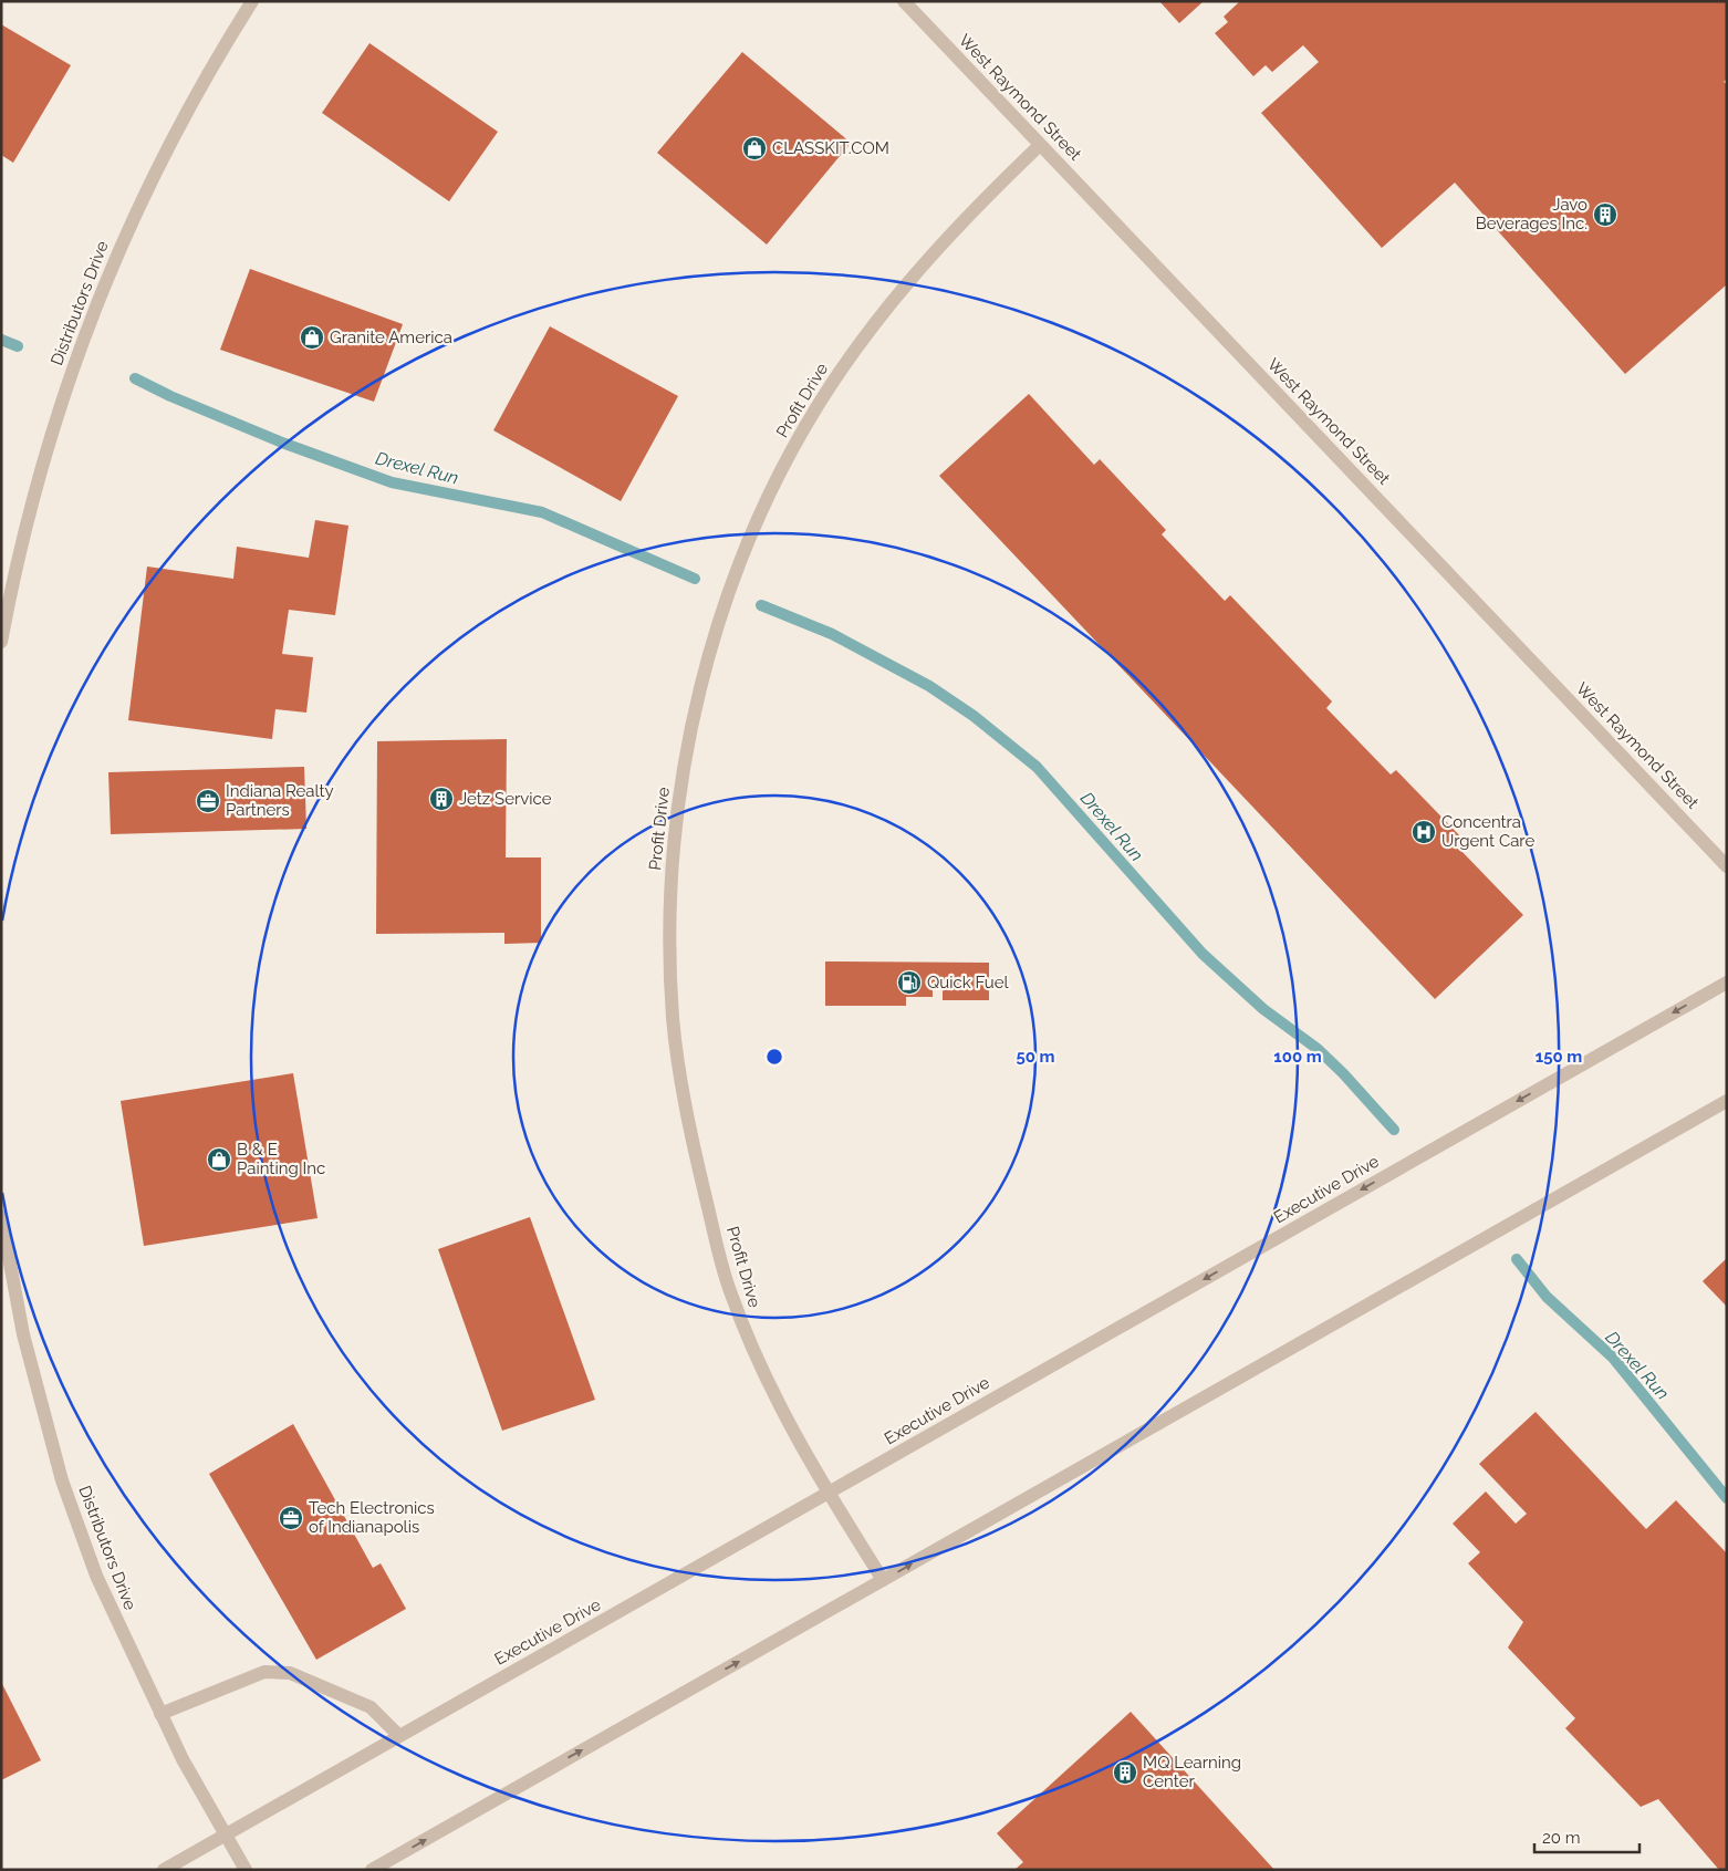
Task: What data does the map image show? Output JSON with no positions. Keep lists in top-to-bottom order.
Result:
{
  "streets": {
    "street": [
      "West Raymond Street",
      "Distributors Drive",
      "Profit Drive",
      "Executive Drive"
    ]
  },
  "crossings": [
    ["West Raymond Street", "Profit Drive"],
    ["Distributors Drive", "Executive Drive"],
    ["Profit Drive", "Executive Drive"]
  ],
  "water": ["Drexel Run"],
  "places": {
    "shop": ["CLASSKIT.COM", "Granite America", "B & E Painting Inc"],
    "building": ["Javo Beverages Inc.", "Jetz Service", "MQ Learning Center"],
    "office": ["Indiana Realty Partners", "Tech Electronics of Indianapolis"],
    "hospital": ["Concentra Urgent Care"],
    "fuel station": ["Quick Fuel"]
  },
  "scale_bar": "20 m",
  "rings": ["50 m", "100 m", "150 m"]
}
